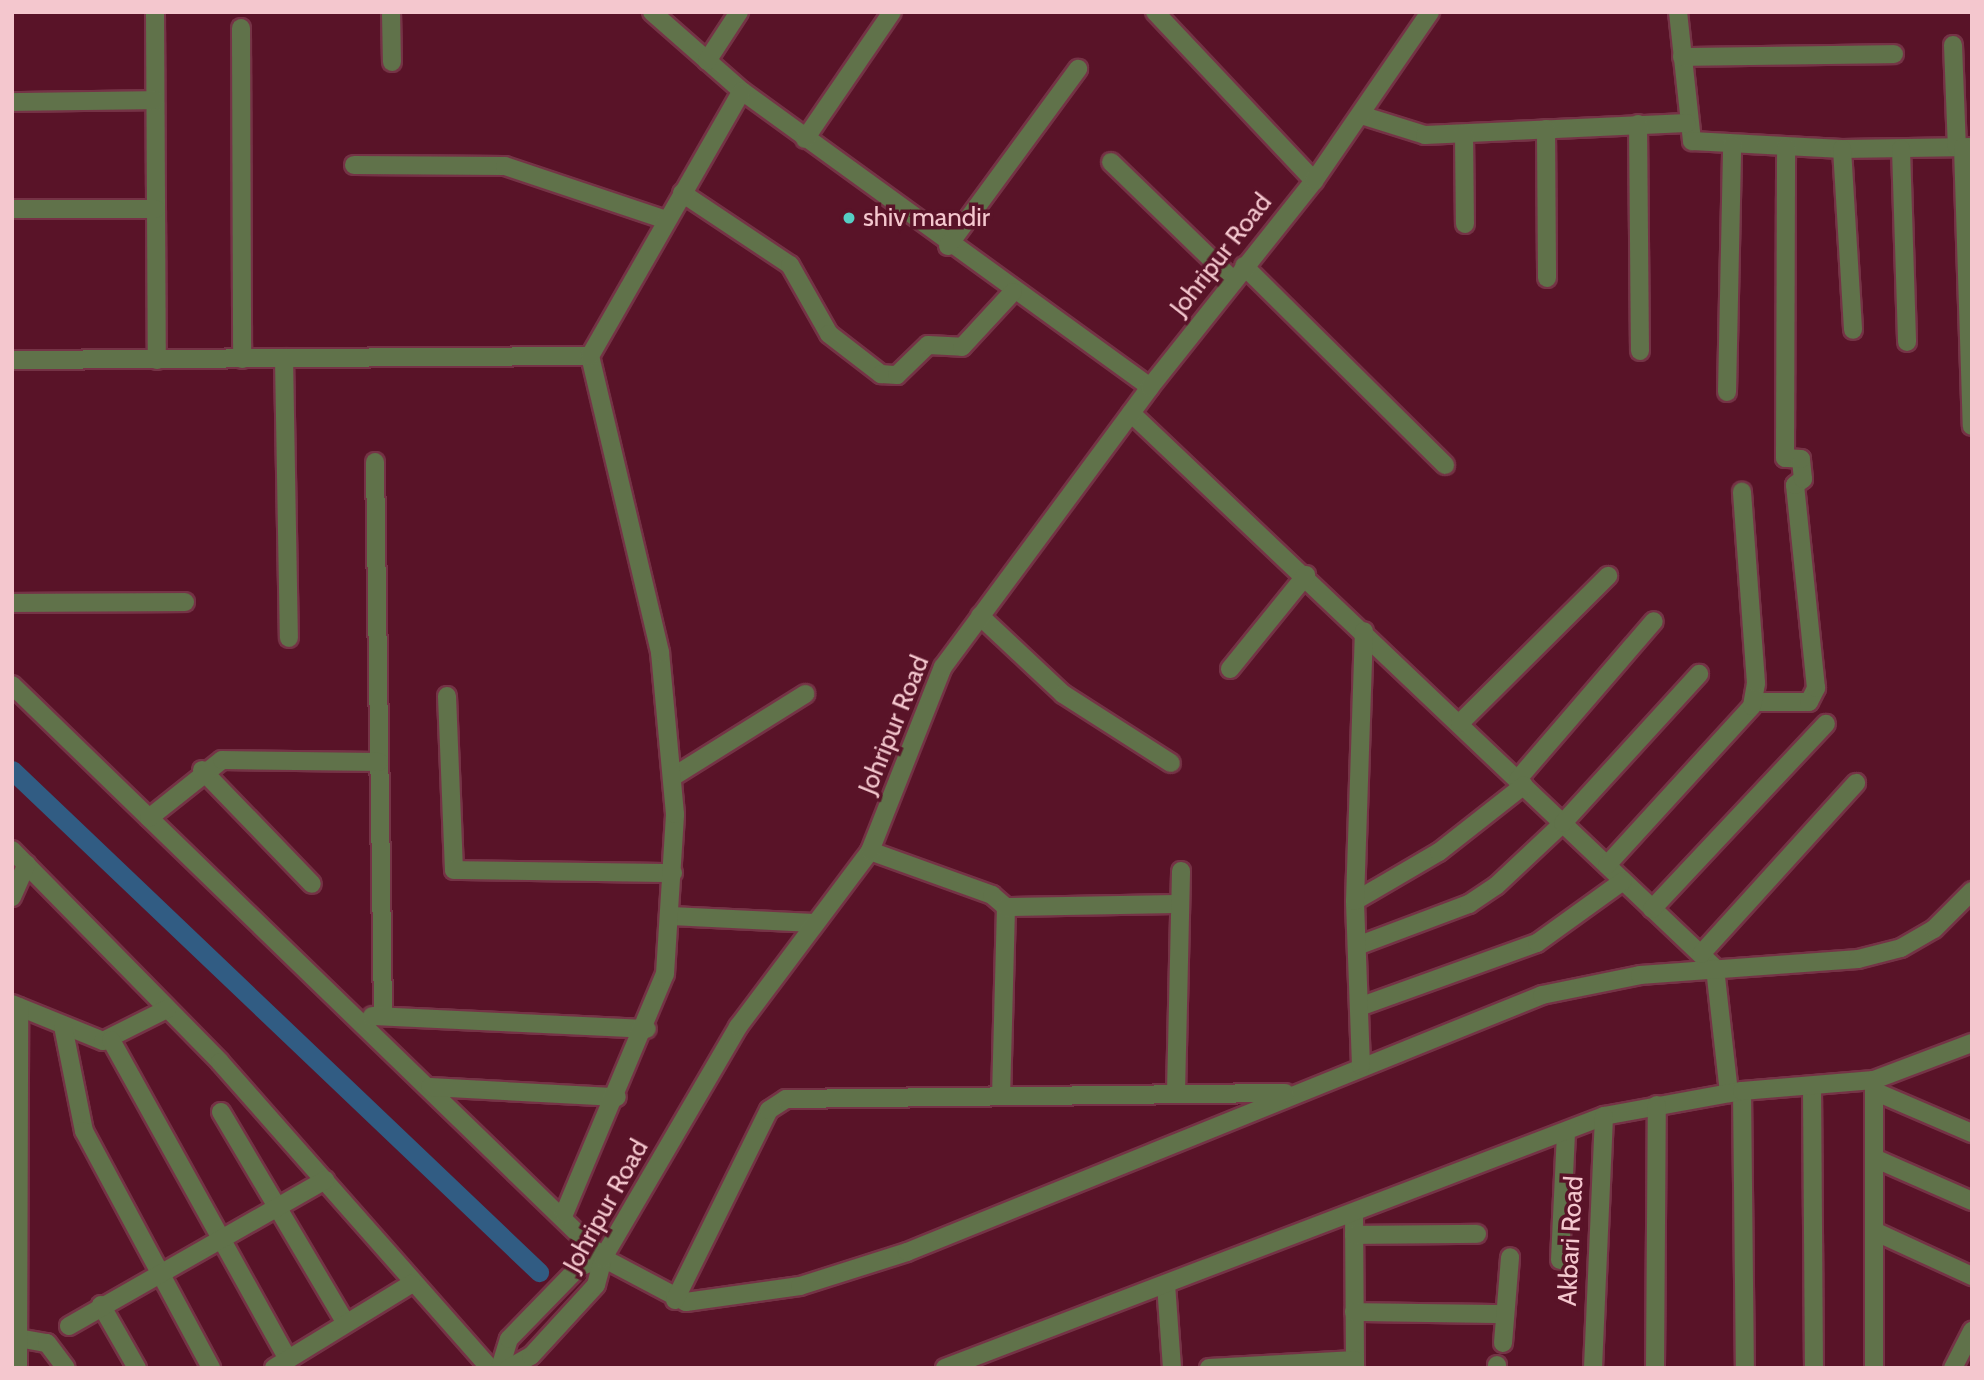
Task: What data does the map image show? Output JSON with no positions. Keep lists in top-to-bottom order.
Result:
{
  "streets": {
    "street": ["Johripur Road", "Akbari Road"]
  },
  "places": ["shiv mandir"]
}
